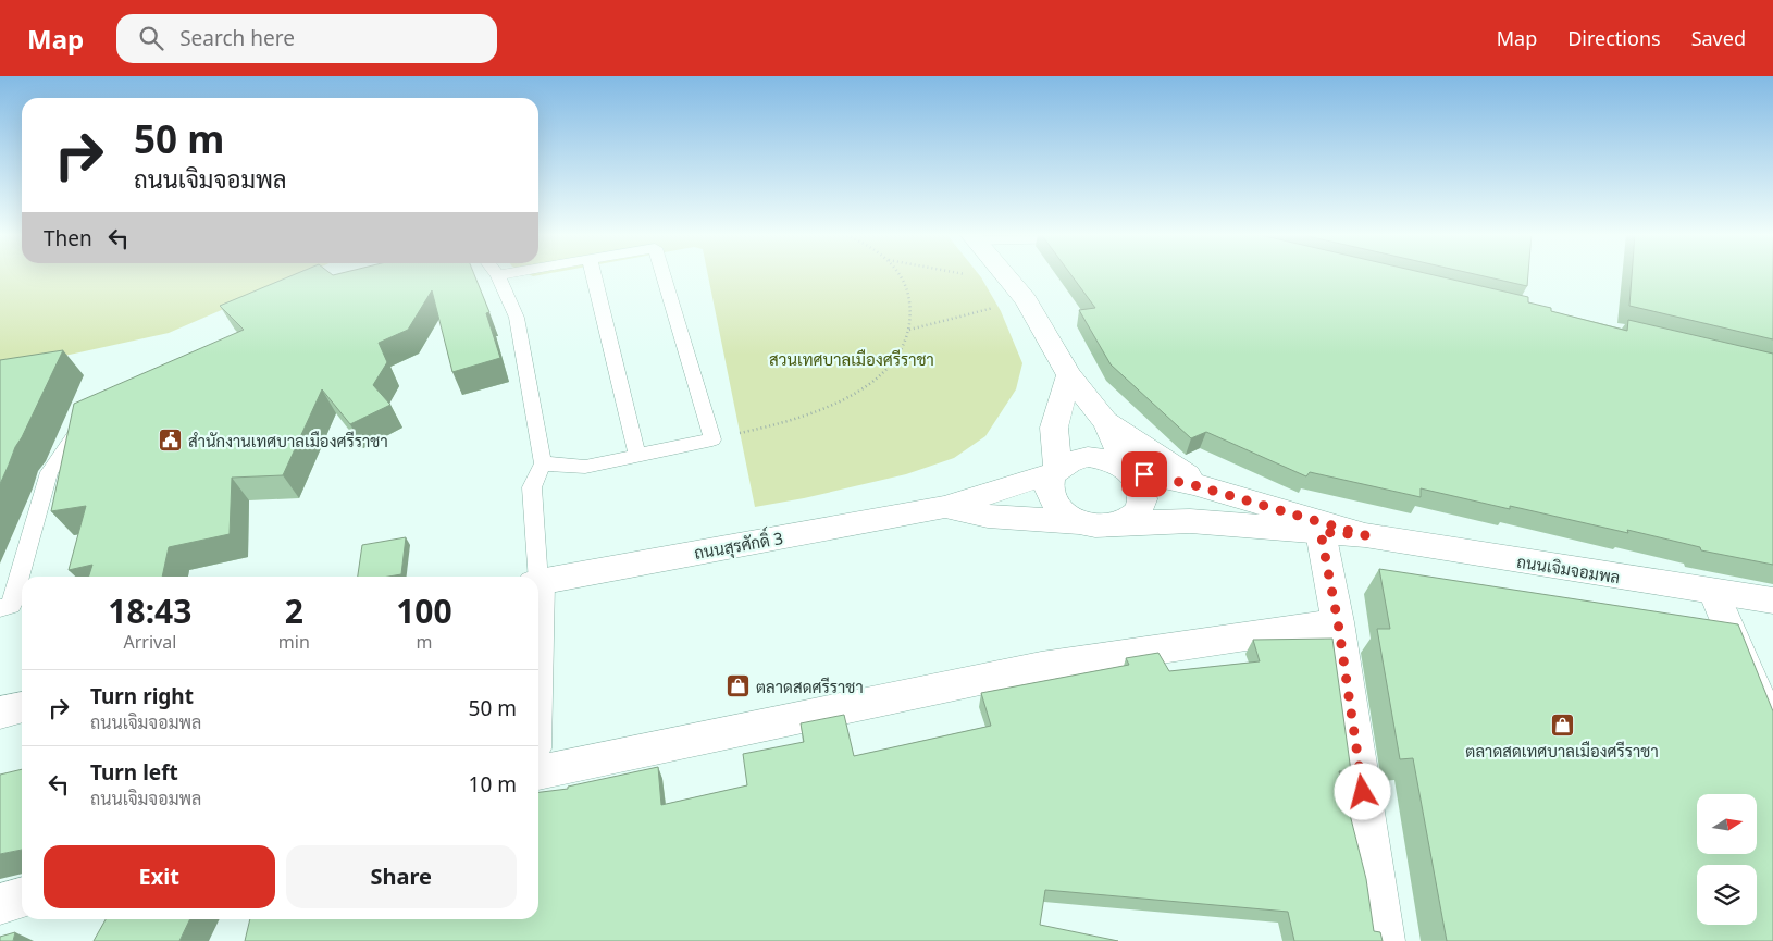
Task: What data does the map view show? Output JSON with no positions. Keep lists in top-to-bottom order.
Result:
{
  "streets": {
    "main road": ["ถนนสุรศักดิ์ 3", "ถนนเจิมจอมพล"]
  },
  "crossings": [
    ["ถนนสุรศักดิ์ 3", "ถนนเจิมจอมพล"]
  ],
  "parks": ["สวนเทศบาลเมืองศรีราชา"],
  "places": {
    "public building": ["สำนักงานเทศบาลเมืองศรีราชา"],
    "shop": ["ตลาดสดศรีราชา", "ตลาดสดเทศบาลเมืองศรีราชา"]
  },
  "north": "right",
  "page": {
    "header": "Map",
    "search": "Search here",
    "nav": ["Map", "Directions", "Saved"],
    "turn": ["50 m", "ถนนเจิมจอมพล"],
    "then": "Then",
    "eta": [
      "18:43",
      "Arrival",
      "2",
      "min",
      "100",
      "m"
    ],
    "list": [
      {
        "name": "Turn right",
        "note": "ถนนเจิมจอมพล",
        "value": "50 m"
      },
      {
        "name": "Turn left",
        "note": "ถนนเจิมจอมพล",
        "value": "10 m"
      }
    ],
    "buttons": ["Exit", "Share"]
  }
}
